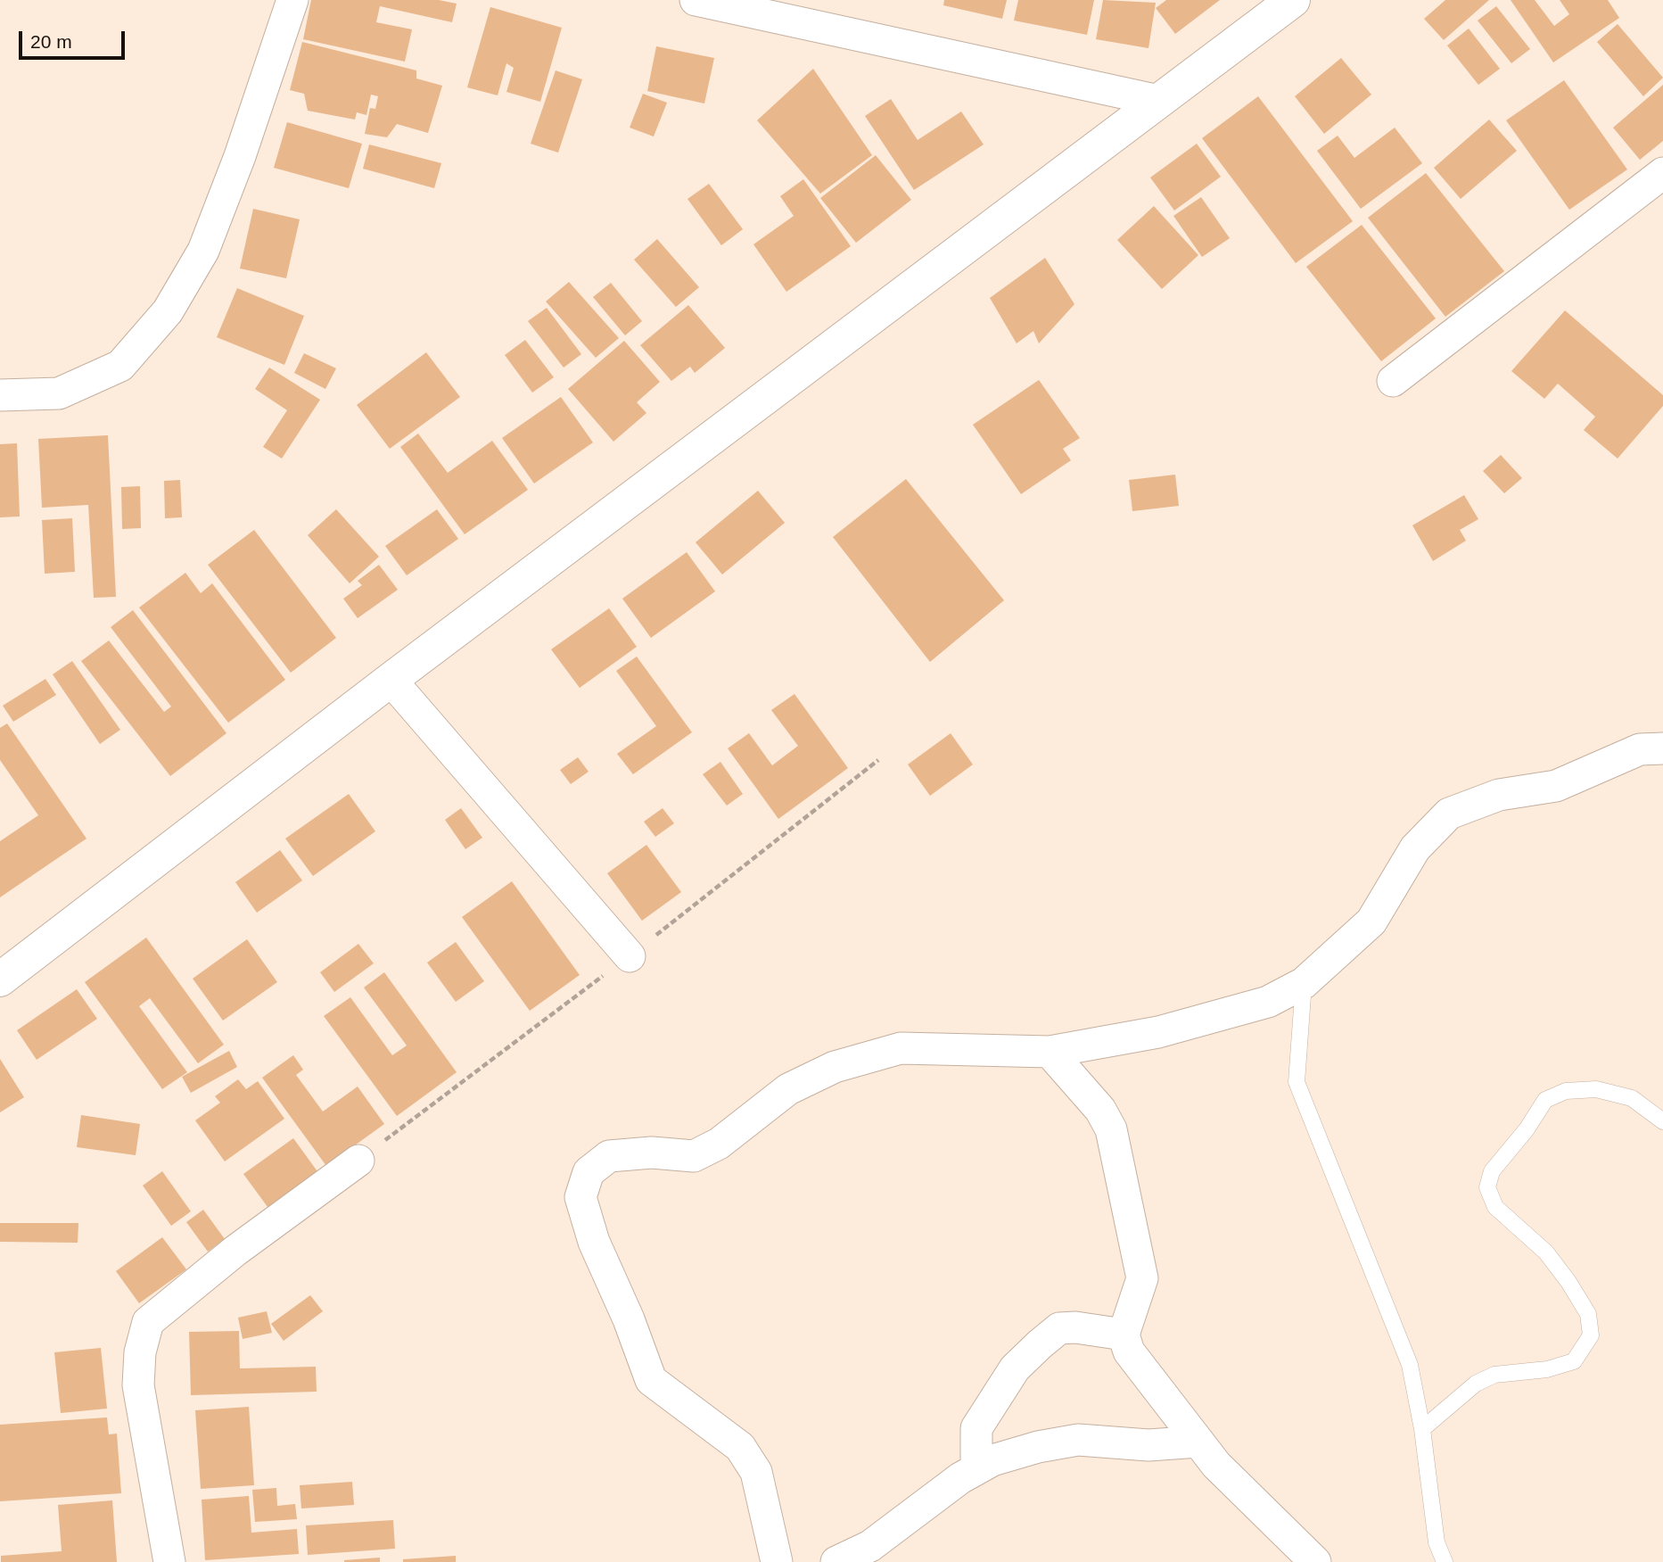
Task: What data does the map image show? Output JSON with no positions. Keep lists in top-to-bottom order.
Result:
{
  "scale_bar": "20 m"
}
